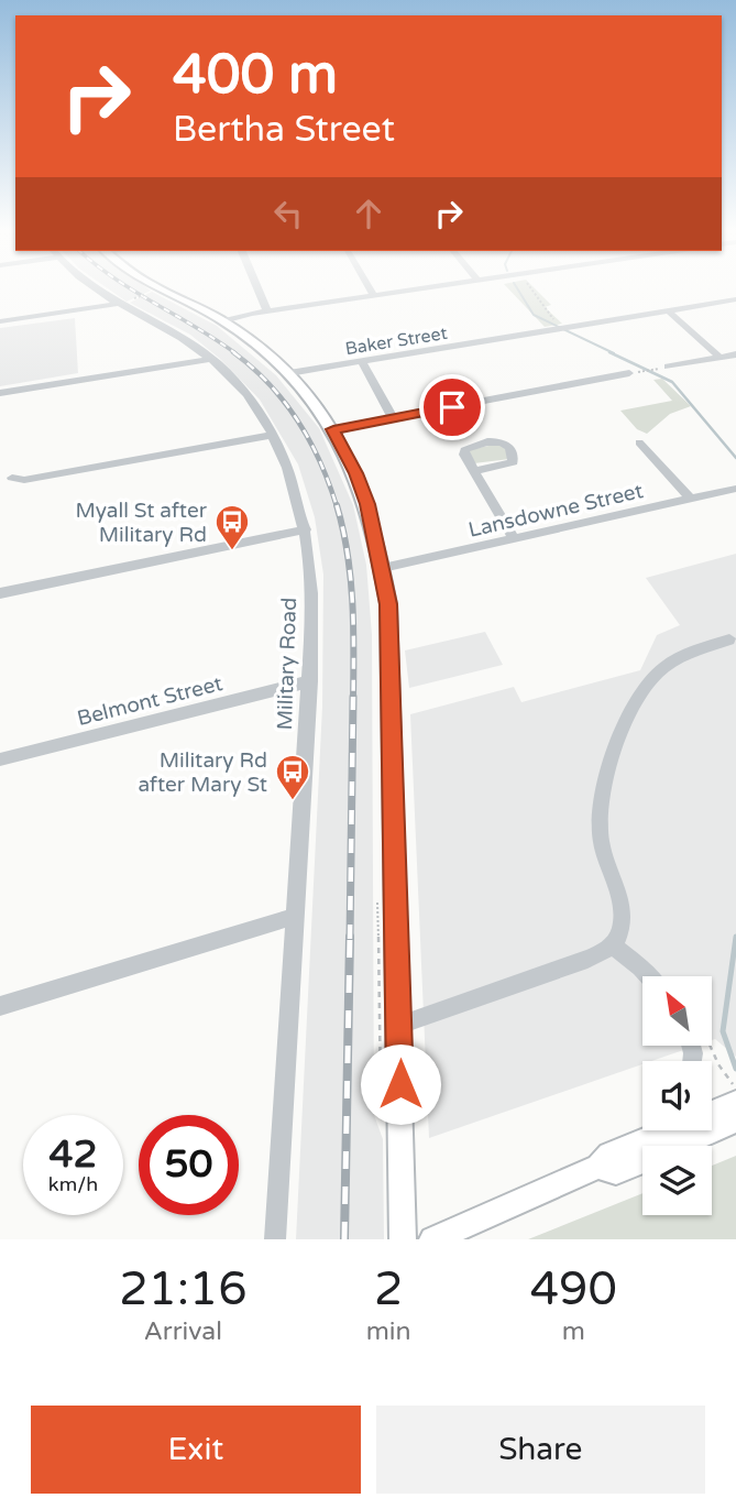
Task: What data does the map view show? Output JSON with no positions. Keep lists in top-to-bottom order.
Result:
{
  "streets": {
    "street": [
      "Baker Street",
      "Lansdowne Street",
      "Military Road",
      "Belmont Street"
    ]
  },
  "crossings": [
    ["Military Road", "Belmont Street"]
  ],
  "places": {
    "bus stop": ["Myall St after Military Rd", "Military Rd after Mary St"]
  },
  "north": "top left",
  "page": {
    "turn": ["400 m", "Bertha Street"],
    "speed": "42 km/h",
    "limit": "50",
    "eta": [
      "21:16",
      "Arrival",
      "2",
      "min",
      "490",
      "m"
    ],
    "buttons": ["Exit", "Share"]
  }
}
